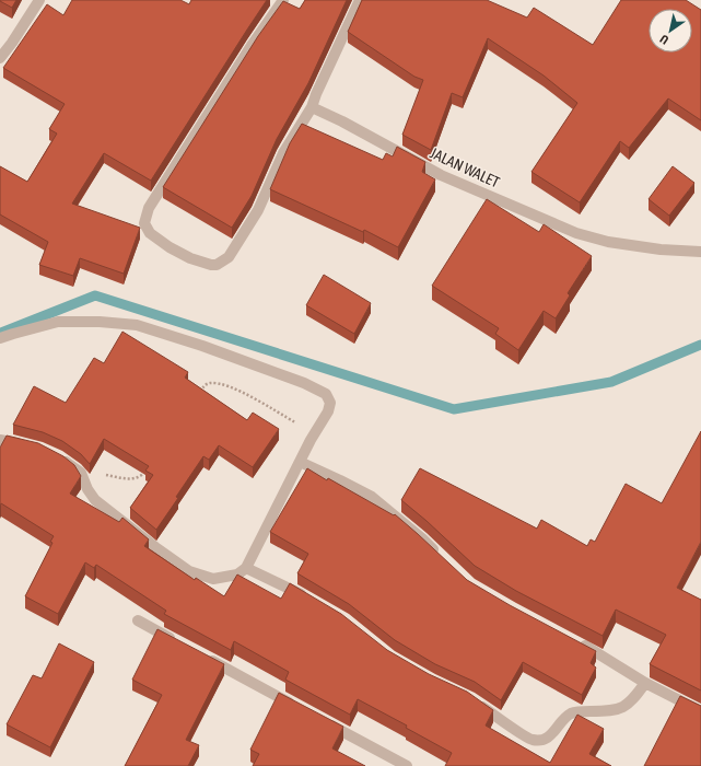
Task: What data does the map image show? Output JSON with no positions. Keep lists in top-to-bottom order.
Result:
{
  "streets": {
    "street": ["JALAN WALET"]
  },
  "north": "bottom left"
}
